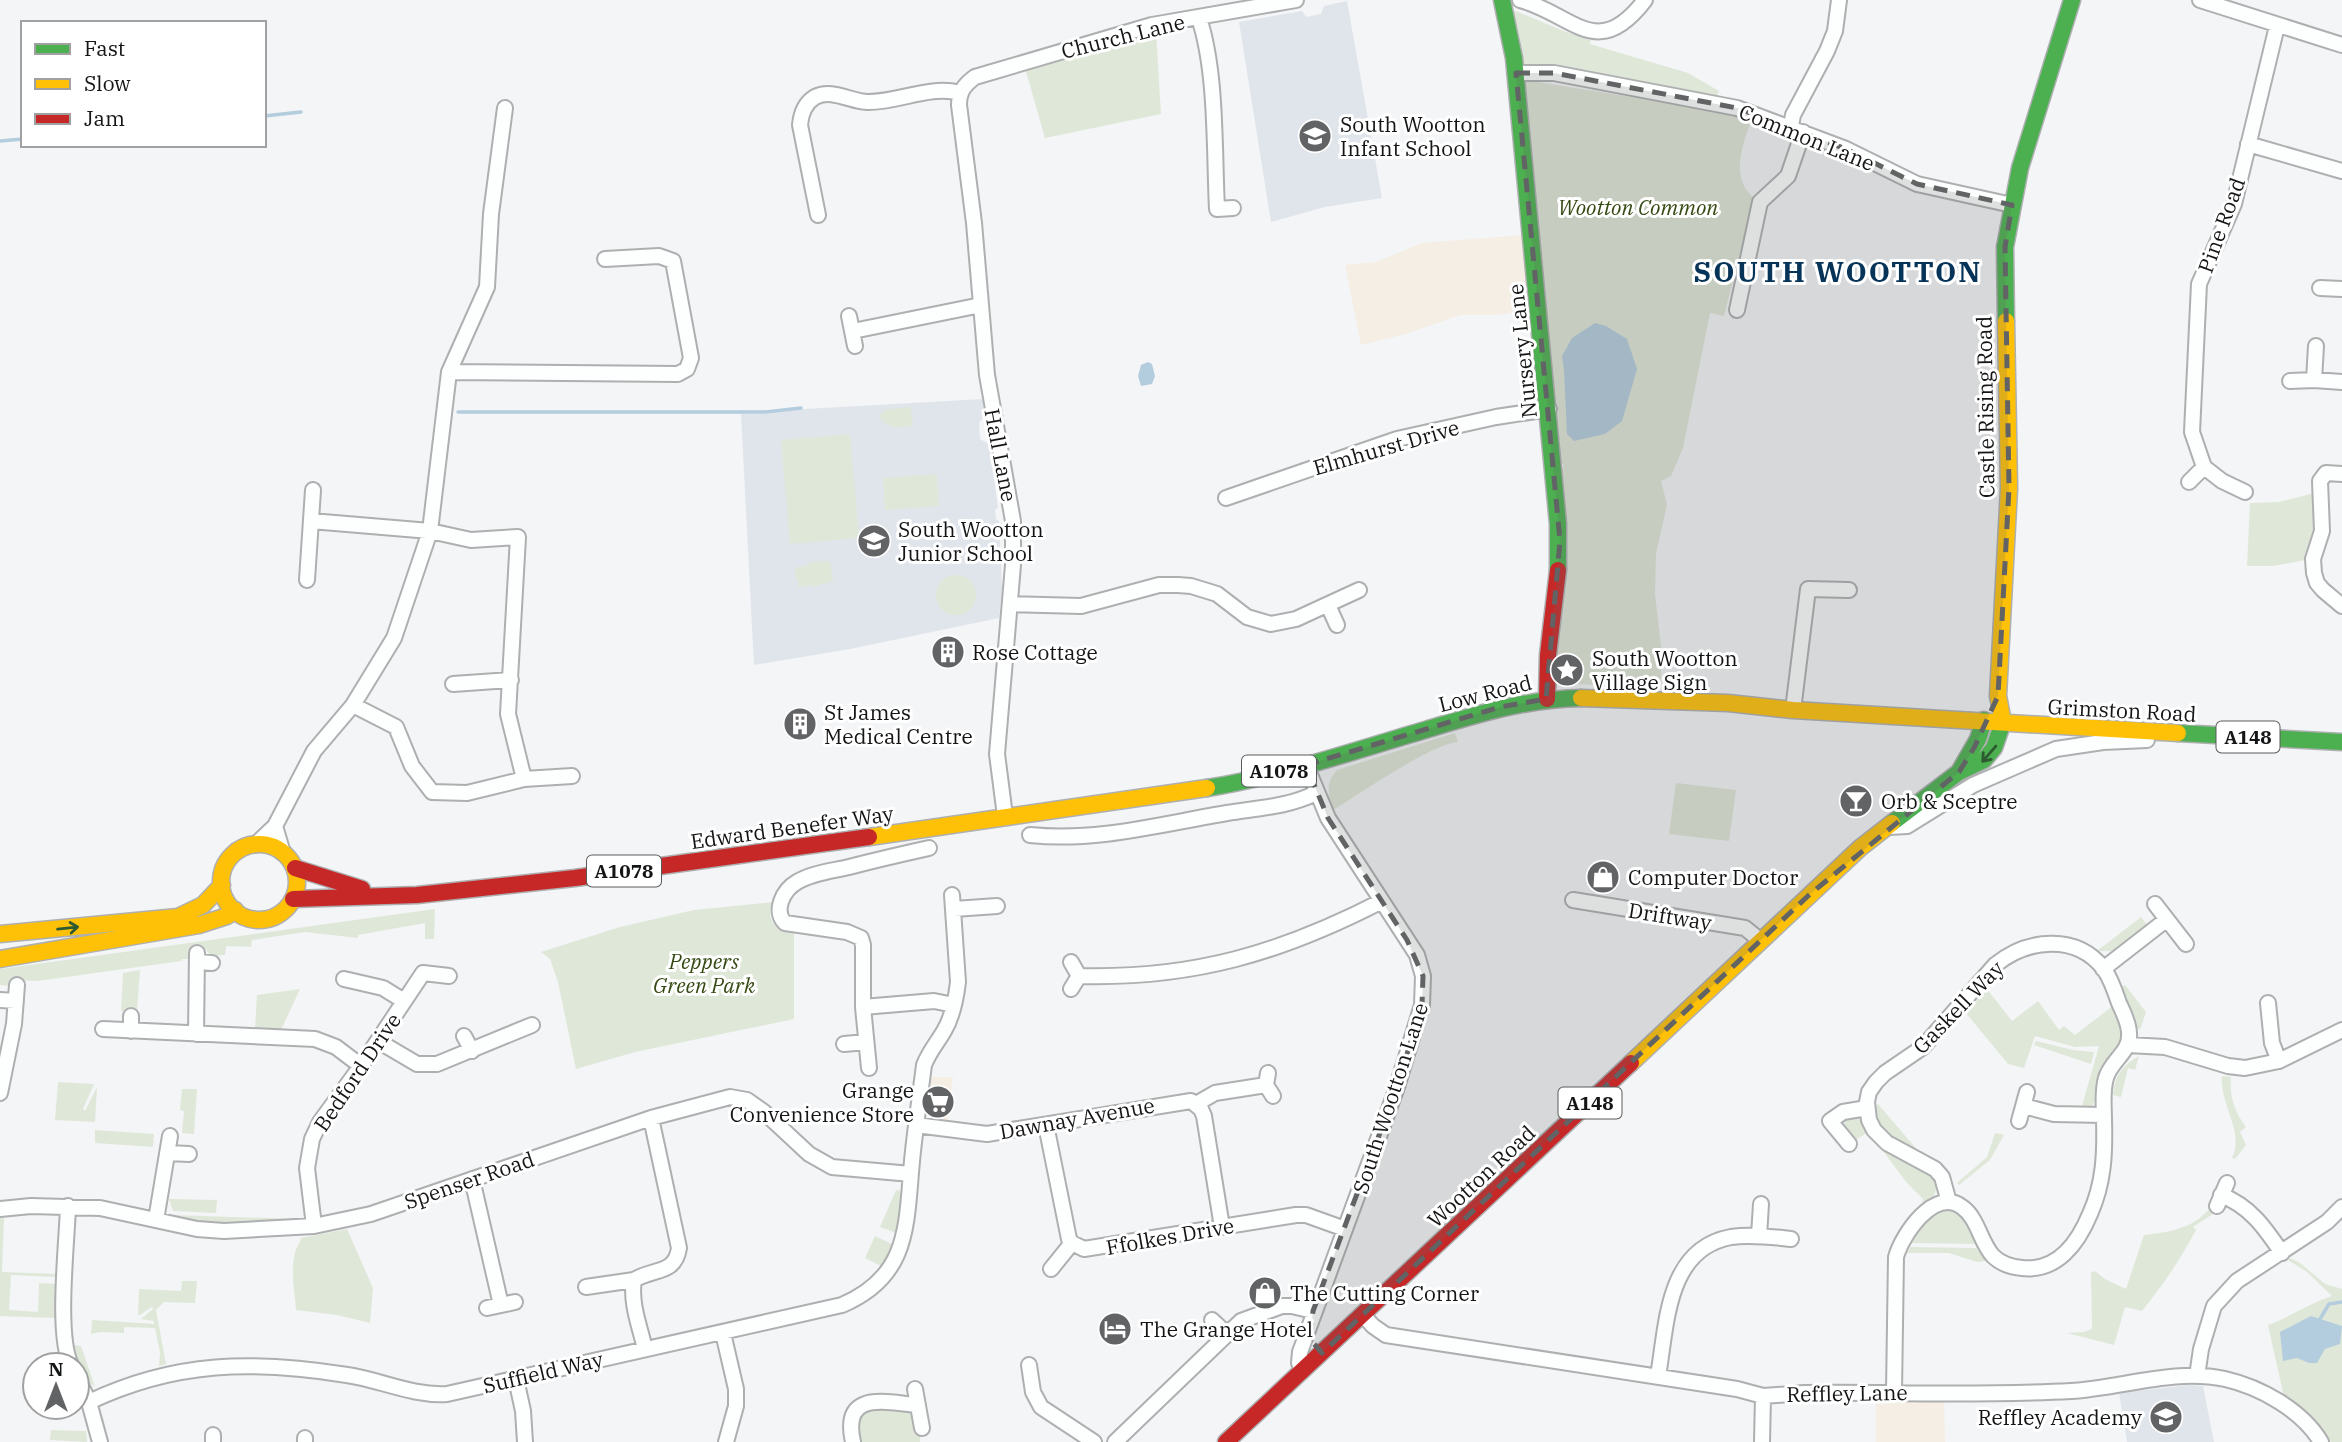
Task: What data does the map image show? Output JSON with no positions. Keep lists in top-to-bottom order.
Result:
{
  "streets": {
    "main road": [
      "Nursery Lane",
      "Castle Rising Road",
      "Low Road",
      "Grimston Road",
      "A148",
      "A1078",
      "Edward Benefer Way",
      "Wootton Road"
    ],
    "street": [
      "Church Lane",
      "Common Lane",
      "Pine Road",
      "Elmhurst Drive",
      "Hall Lane",
      "Driftway",
      "Gaskell Way",
      "Bedford Drive",
      "South Wootton Lane",
      "Dawnay Avenue",
      "Spenser Road",
      "Ffolkes Drive",
      "Suffield Way",
      "Reffley Lane"
    ]
  },
  "crossings": [
    ["Church Lane", "Hall Lane"],
    ["Common Lane", "Nursery Lane"],
    ["Common Lane", "Castle Rising Road"],
    ["Nursery Lane", "Elmhurst Drive"],
    ["Nursery Lane", "Low Road"],
    ["Castle Rising Road", "Low Road"],
    ["Castle Rising Road", "Grimston Road"],
    ["Castle Rising Road", "Wootton Road"],
    ["Hall Lane", "Low Road"],
    ["Hall Lane", "Edward Benefer Way"],
    ["Low Road", "Grimston Road"],
    ["Low Road", "Edward Benefer Way"],
    ["Low Road", "South Wootton Lane"],
    ["Low Road", "Wootton Road"],
    ["Grimston Road", "Wootton Road"],
    ["Driftway", "Wootton Road"],
    ["Bedford Drive", "Spenser Road"],
    ["South Wootton Lane", "Wootton Road"],
    ["South Wootton Lane", "Ffolkes Drive"],
    ["Dawnay Avenue", "Suffield Way"],
    ["Wootton Road", "Reffley Lane"],
    ["Spenser Road", "Suffield Way"]
  ],
  "districts": ["SOUTH WOOTTON"],
  "parks": ["Wootton Common", "Peppers Green Park"],
  "places": {
    "school or university": ["South Wootton Infant School", "South Wootton Junior School", "Reffley Academy"],
    "building": ["Rose Cottage", "St James Medical Centre"],
    "place": ["South Wootton Village Sign"],
    "bar": ["Orb & Sceptre"],
    "shop": ["Computer Doctor", "The Cutting Corner"],
    "supermarket": ["Grange Convenience Store"],
    "hotel": ["The Grange Hotel"]
  },
  "legend": ["Fast", "Slow", "Jam"],
  "north": "top"
}
